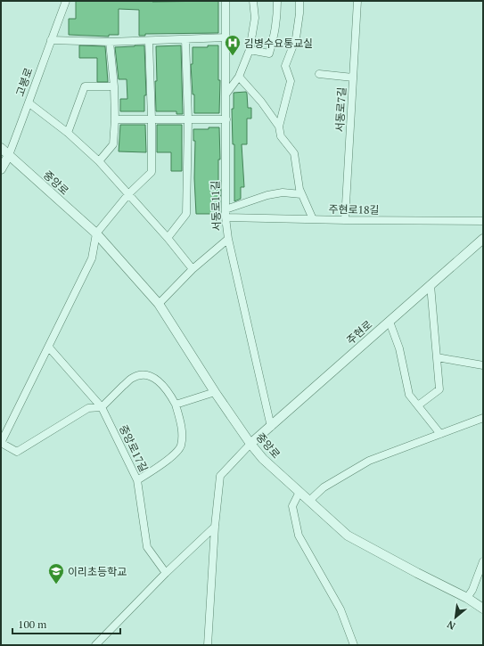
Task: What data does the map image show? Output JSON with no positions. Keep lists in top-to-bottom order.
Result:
{
  "streets": {
    "street": [
      "고봉로",
      "서동로7길",
      "중앙로",
      "서동로11길",
      "주현로18길",
      "주현로",
      "중앙로17길"
    ]
  },
  "crossings": [
    ["고봉로", "중앙로"],
    ["서동로7길", "주현로18길"],
    ["중앙로", "서동로11길"],
    ["중앙로", "주현로"],
    ["서동로11길", "주현로18길"]
  ],
  "places": {
    "hospital": ["김병수요통교실"],
    "school or university": ["이리초등학교"]
  },
  "scale_bar": "100 m",
  "north": "bottom left"
}
